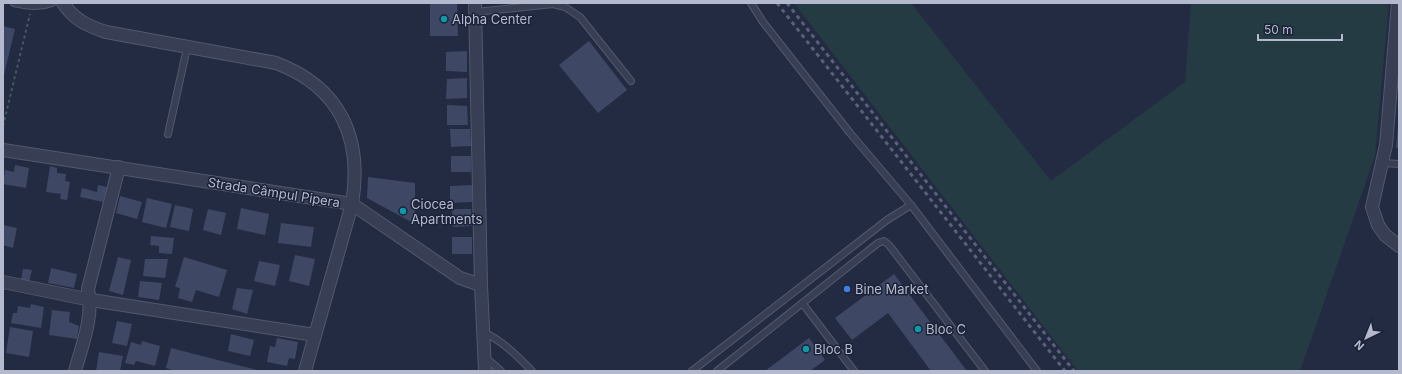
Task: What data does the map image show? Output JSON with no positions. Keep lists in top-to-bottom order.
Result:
{
  "streets": {
    "street": ["Strada Câmpul Pipera"]
  },
  "places": [
    "Alpha Center",
    "Ciocea Apartments",
    "Bine Market",
    "Bloc C",
    "Bloc B"
  ],
  "scale_bar": "50 m",
  "north": "bottom left"
}
